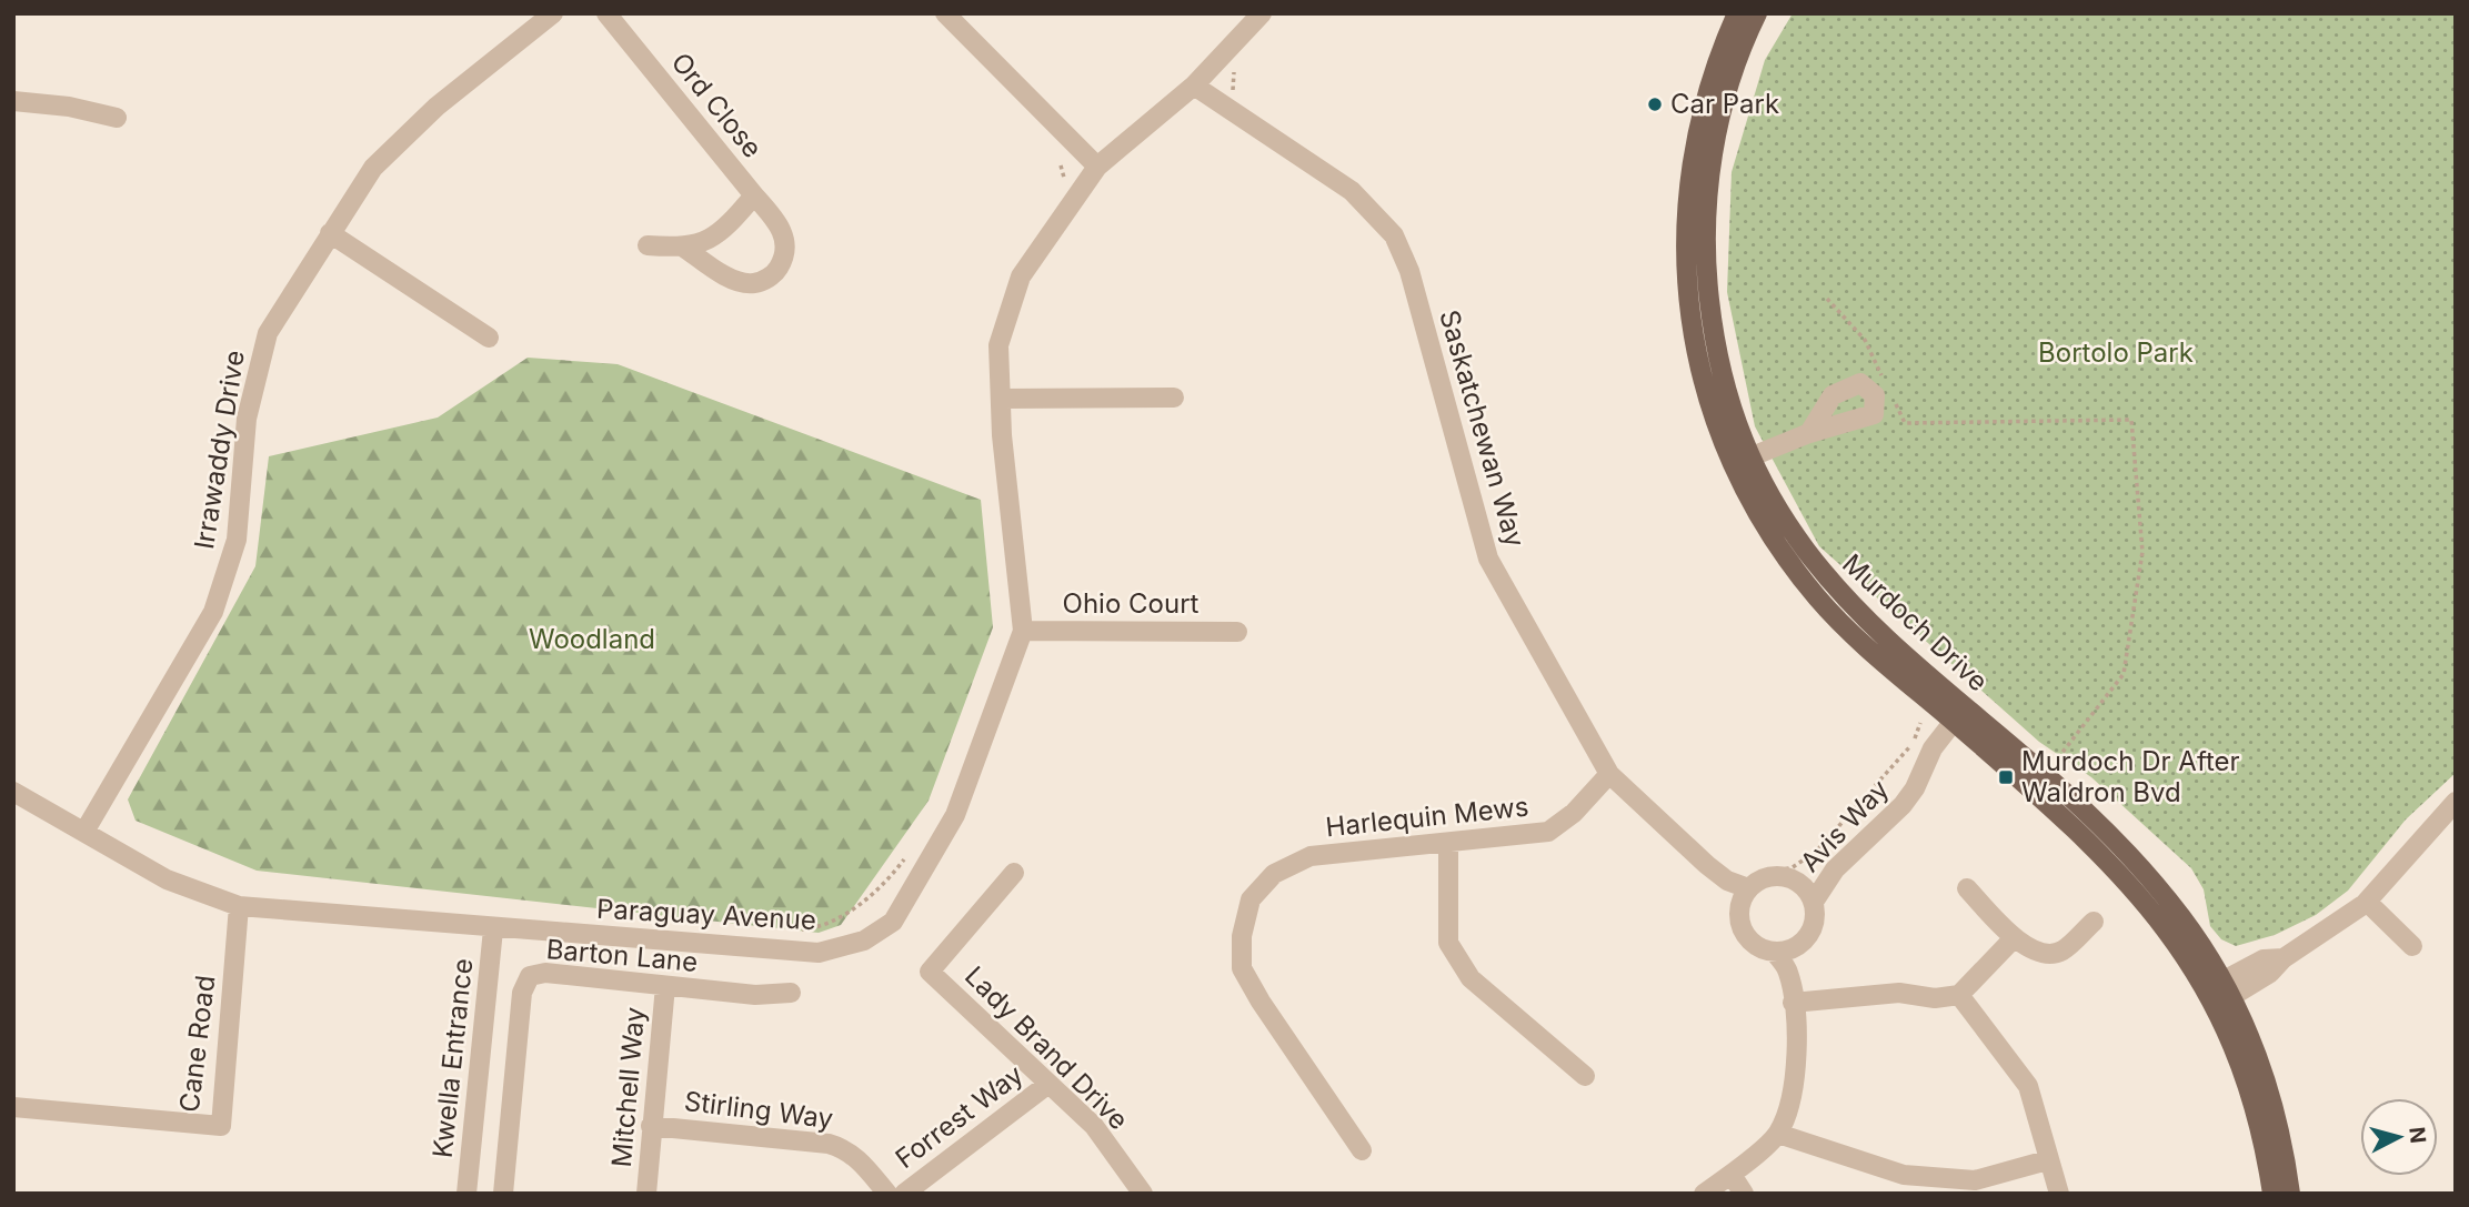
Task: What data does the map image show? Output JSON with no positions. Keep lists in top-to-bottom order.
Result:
{
  "streets": {
    "main road": ["Murdoch Drive"],
    "street": [
      "Ord Close",
      "Saskatchewan Way",
      "Irrawaddy Drive",
      "Ohio Court",
      "Harlequin Mews",
      "Avis Way",
      "Paraguay Avenue",
      "Barton Lane",
      "Cane Road",
      "Lady Brand Drive",
      "Kwella Entrance",
      "Mitchell Way",
      "Stirling Way",
      "Forrest Way"
    ]
  },
  "crossings": [
    ["Saskatchewan Way", "Harlequin Mews"],
    ["Saskatchewan Way", "Avis Way"],
    ["Saskatchewan Way", "Paraguay Avenue"],
    ["Irrawaddy Drive", "Paraguay Avenue"],
    ["Ohio Court", "Paraguay Avenue"],
    ["Murdoch Drive", "Avis Way"],
    ["Paraguay Avenue", "Cane Road"],
    ["Paraguay Avenue", "Kwella Entrance"],
    ["Barton Lane", "Mitchell Way"],
    ["Lady Brand Drive", "Forrest Way"],
    ["Mitchell Way", "Stirling Way"]
  ],
  "parks": ["Bortolo Park", "Woodland"],
  "places": {
    "other": ["Car Park"],
    "transit": ["Murdoch Dr After Waldron Bvd"]
  },
  "north": "right"
}
